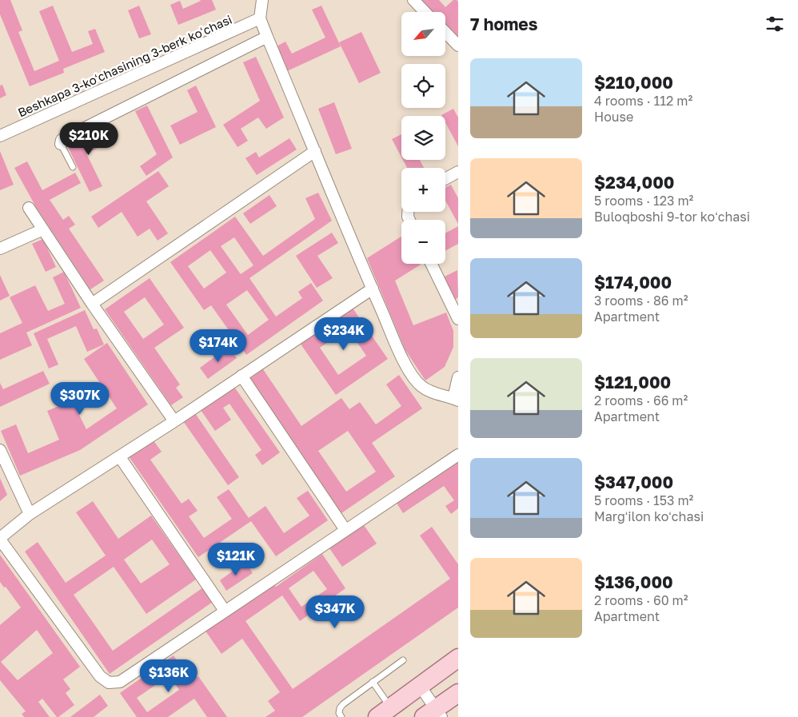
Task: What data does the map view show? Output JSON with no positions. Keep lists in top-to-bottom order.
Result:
{
  "streets": {
    "street": ["Beshkapa 3-koʻchasining 3-berk koʻchasi"]
  },
  "north": "bottom left",
  "page": {
    "heading": "7 homes",
    "map_buttons": ["+", "−"],
    "list": [
      {
        "name": "$210,000",
        "note": "4 rooms · 112 m² · House"
      },
      {
        "name": "$234,000",
        "note": "5 rooms · 123 m² · Buloqboshi 9-tor koʻchasi"
      },
      {
        "name": "$174,000",
        "note": "3 rooms · 86 m² · Apartment"
      },
      {
        "name": "$121,000",
        "note": "2 rooms · 66 m² · Apartment"
      },
      {
        "name": "$347,000",
        "note": "5 rooms · 153 m² · Margʻilon koʻchasi"
      },
      {
        "name": "$136,000",
        "note": "2 rooms · 60 m² · Apartment"
      }
    ],
    "price": [
      "$210K",
      "$234K",
      "$174K",
      "$307K",
      "$121K",
      "$347K",
      "$136K"
    ]
  }
}
